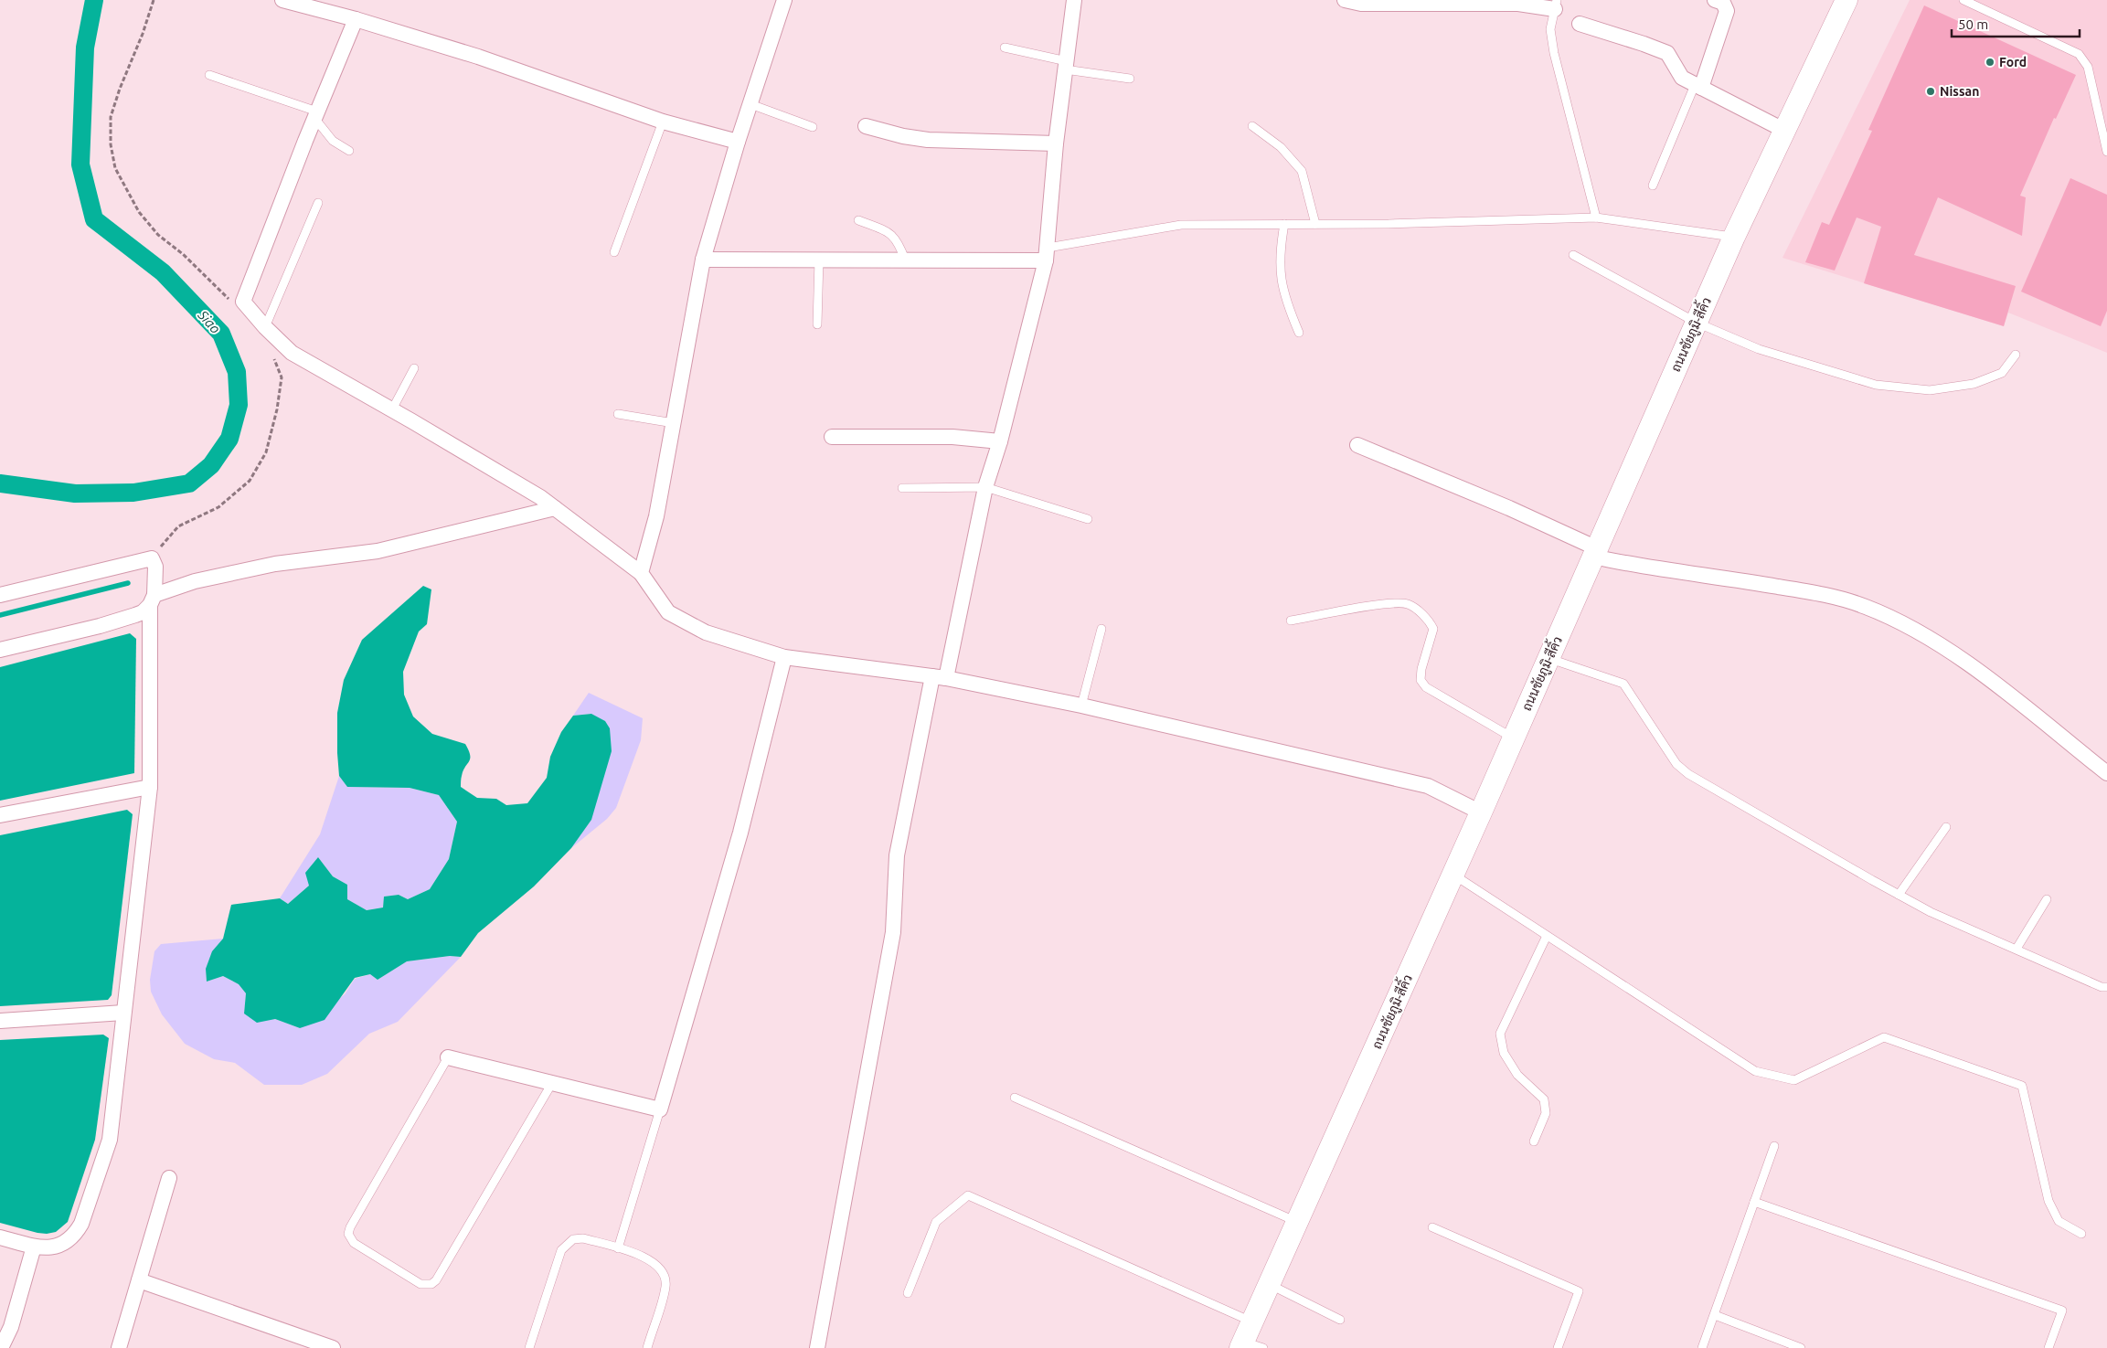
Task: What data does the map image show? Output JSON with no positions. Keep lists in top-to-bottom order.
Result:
{
  "streets": {
    "main road": ["ถนนชัยภูมิ-สีคิ้ว"]
  },
  "water": ["Siao"],
  "places": ["Ford", "Nissan"],
  "scale_bar": "50 m"
}
